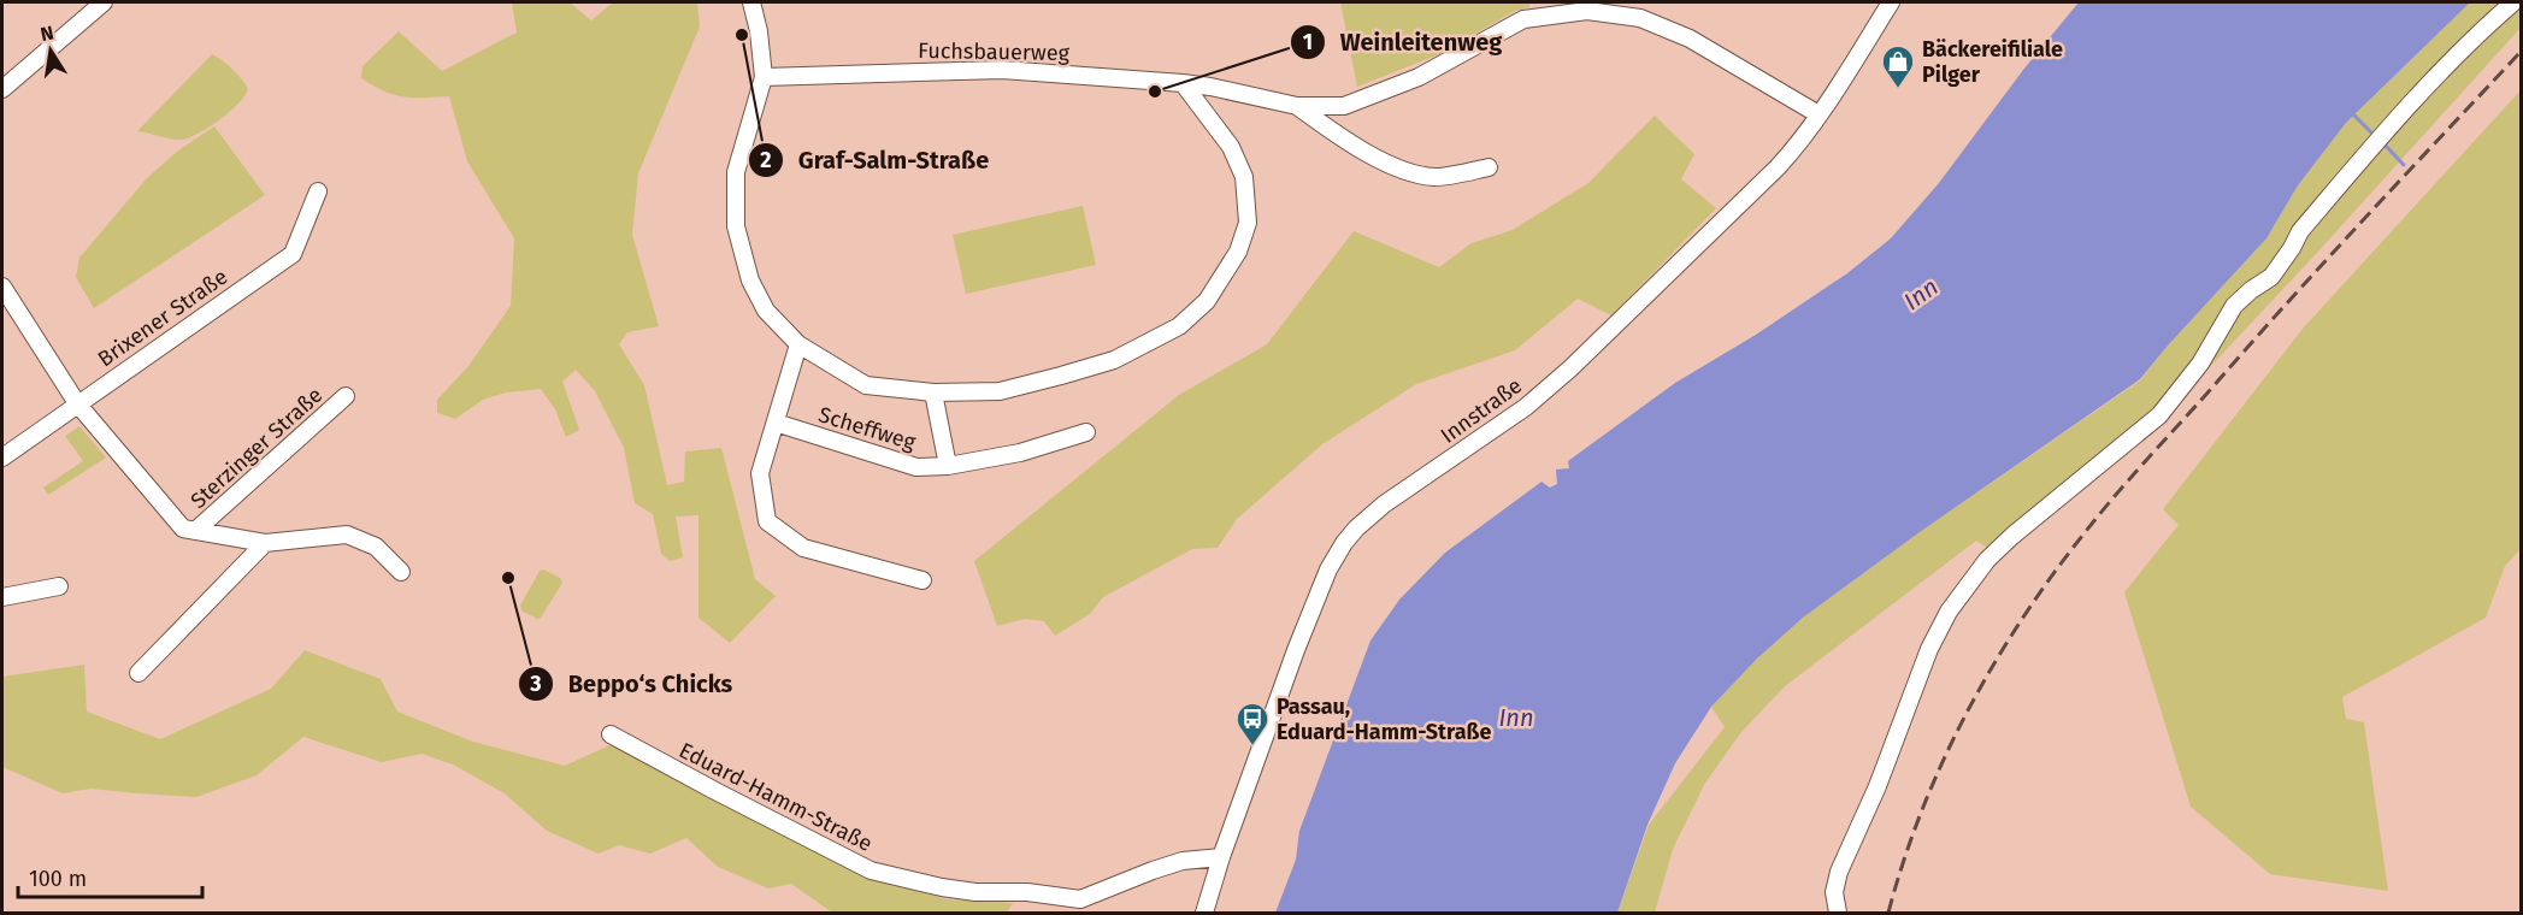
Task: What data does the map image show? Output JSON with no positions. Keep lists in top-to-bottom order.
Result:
{
  "streets": {
    "street": [
      "Fuchsbauerweg",
      "Brixener Straße",
      "Innstraße",
      "Scheffweg",
      "Sterzinger Straße",
      "Eduard-Hamm-Straße"
    ]
  },
  "crossings": [
    ["Fuchsbauerweg", "Innstraße"],
    ["Innstraße", "Eduard-Hamm-Straße"]
  ],
  "water": ["Inn"],
  "places": {
    "other": ["Graf-Salm-Straße", "Weinleitenweg", "Beppo‘s Chicks"],
    "shop": ["Bäckereifiliale Pilger"],
    "bus stop": ["Passau, Eduard-Hamm-Straße"]
  },
  "scale_bar": "100 m",
  "north": "top"
}
